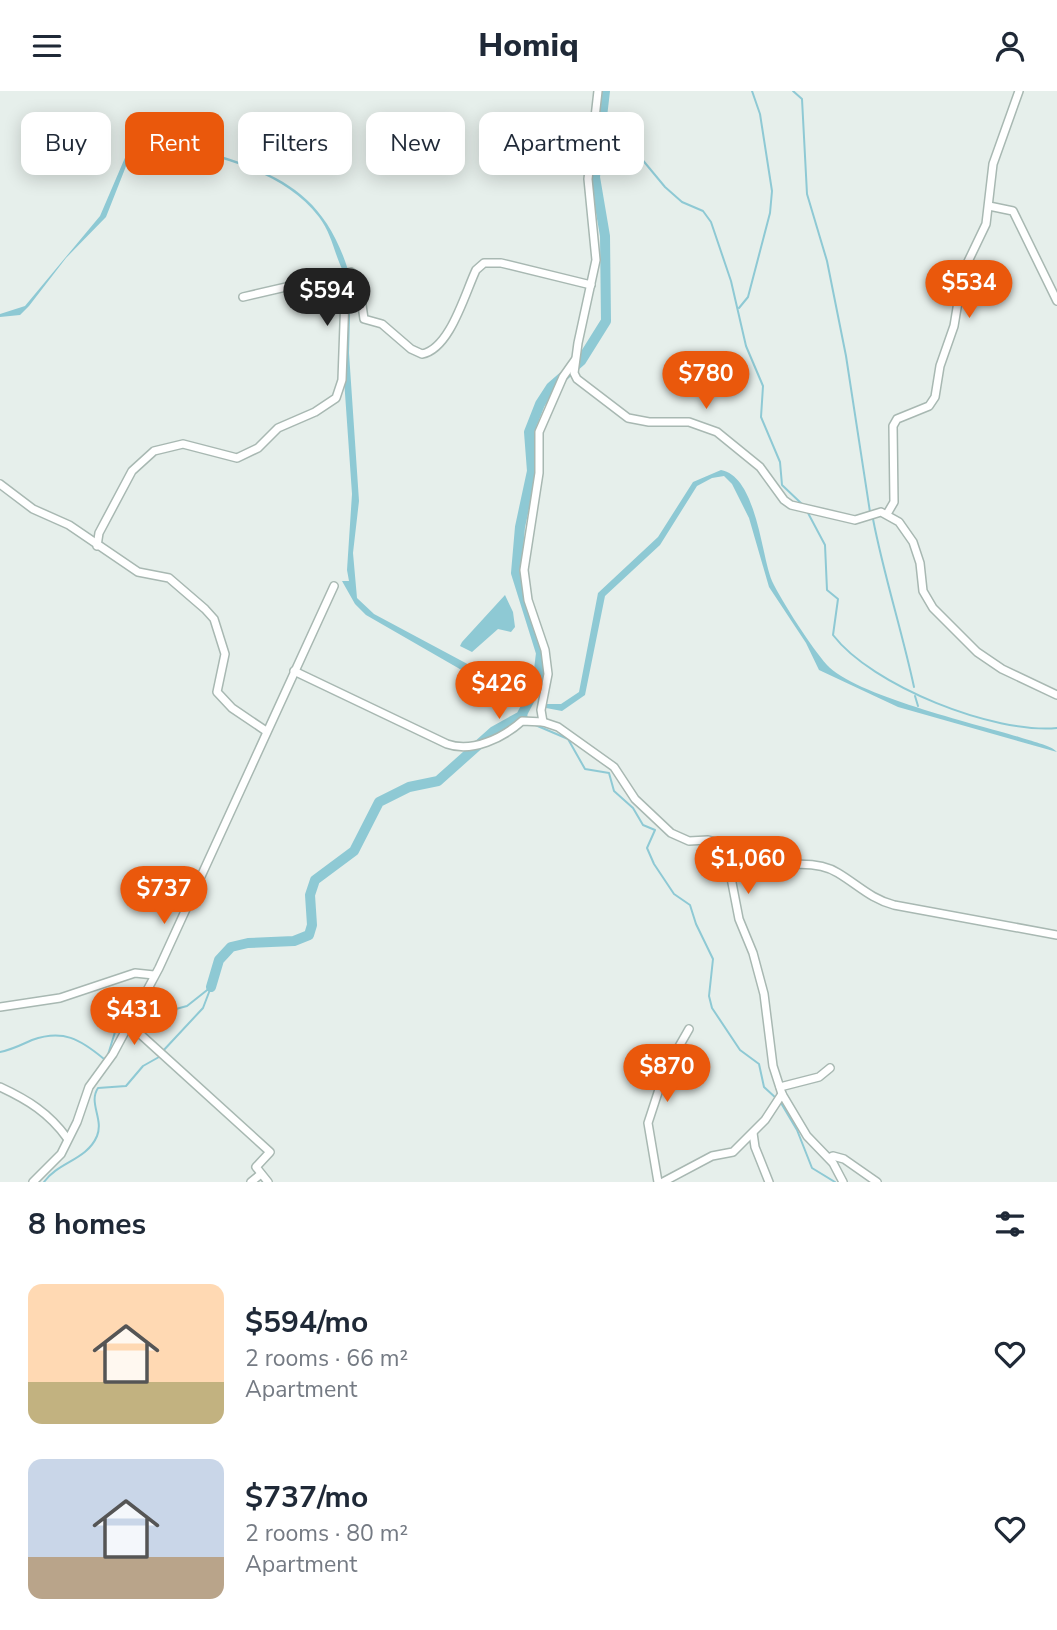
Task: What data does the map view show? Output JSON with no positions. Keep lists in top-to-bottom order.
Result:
{
  "page": {
    "header": "Homiq",
    "chip": [
      "Buy",
      "Rent",
      "Filters",
      "New",
      "Apartment"
    ],
    "price": [
      "$534",
      "$594",
      "$780",
      "$426",
      "$1,060",
      "$737",
      "$431",
      "$870"
    ],
    "heading": "8 homes",
    "list": [
      {
        "name": "$594/mo",
        "note": "2 rooms · 66 m² · Apartment"
      },
      {
        "name": "$737/mo",
        "note": "2 rooms · 80 m² · Apartment"
      }
    ]
  }
}
